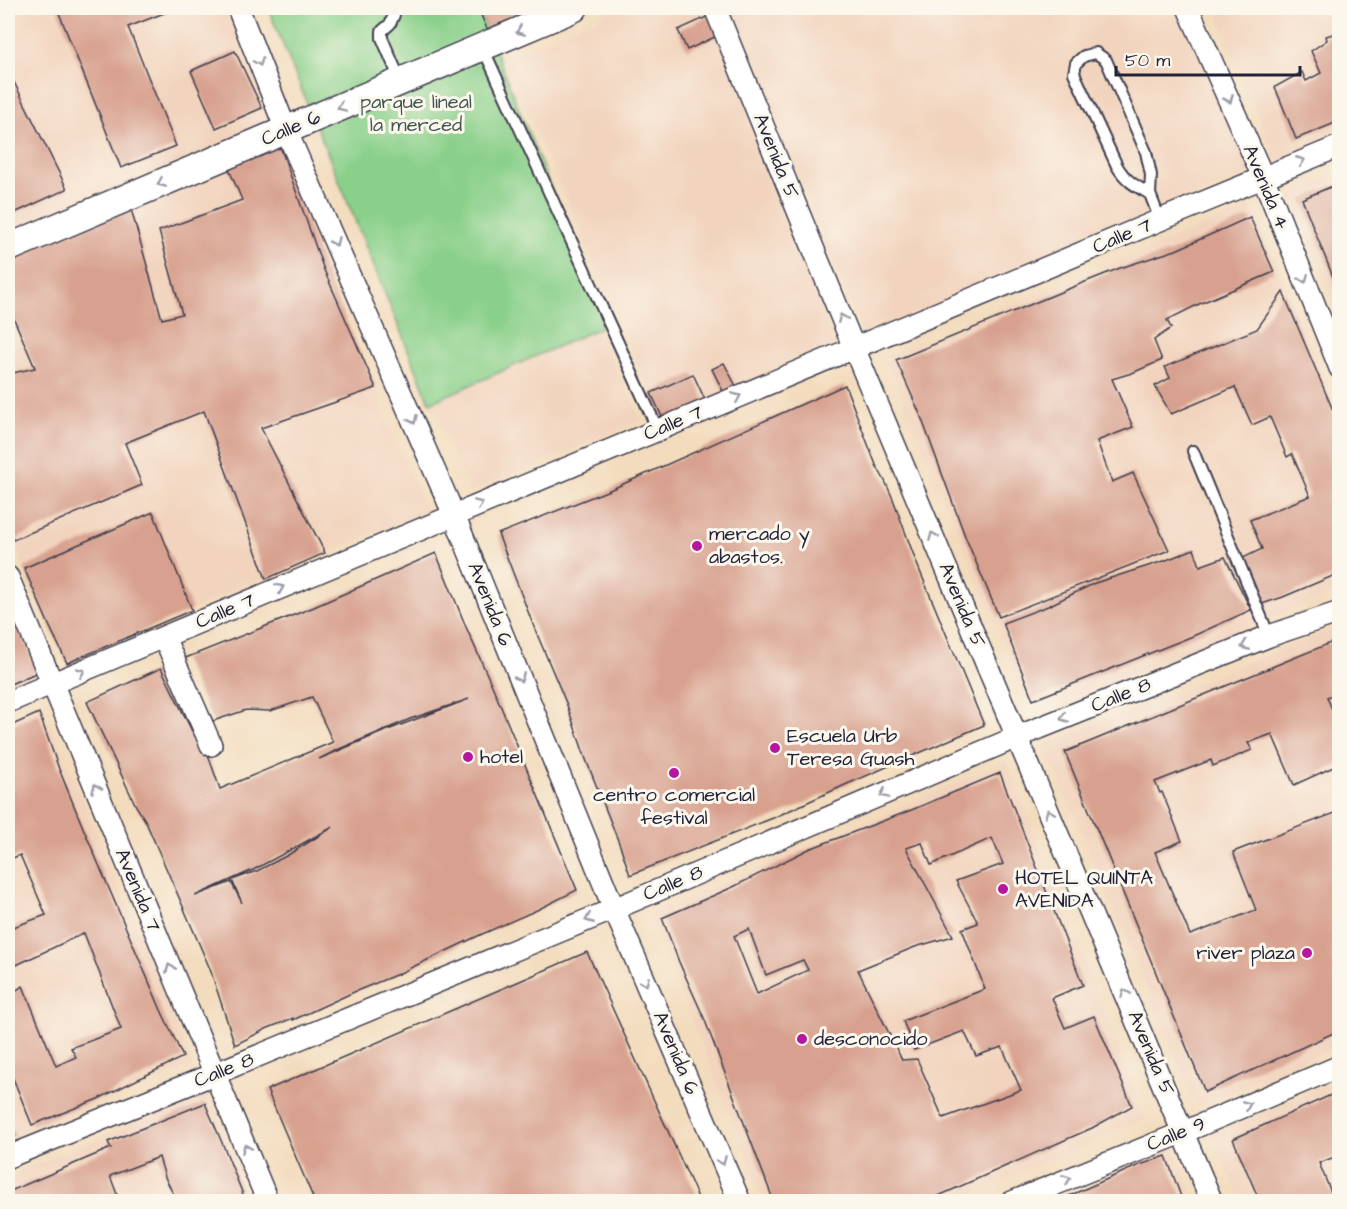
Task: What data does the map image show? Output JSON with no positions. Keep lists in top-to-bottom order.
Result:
{
  "streets": {
    "street": [
      "Calle 6",
      "Avenida 5",
      "Avenida 4",
      "Calle 7",
      "Avenida 6",
      "Calle 8",
      "Avenida 7",
      "Calle 9"
    ]
  },
  "crossings": [
    ["Calle 6", "Avenida 6"],
    ["Avenida 5", "Calle 7"],
    ["Avenida 5", "Calle 8"],
    ["Avenida 5", "Calle 9"],
    ["Avenida 4", "Calle 7"],
    ["Calle 7", "Avenida 6"],
    ["Calle 7", "Avenida 7"],
    ["Avenida 6", "Calle 8"],
    ["Calle 8", "Avenida 7"]
  ],
  "one_way": [
    "Calle 6",
    "Avenida 5",
    "Avenida 4",
    "Calle 7",
    "Avenida 6",
    "Calle 8",
    "Avenida 7",
    "Calle 9"
  ],
  "parks": ["parque lineal la merced"],
  "places": [
    "mercado y abastos.",
    "Escuela Urb Teresa Guash",
    "hotel",
    "centro comercial festival",
    "HOTEL QUINTA AVENIDA",
    "river plaza",
    "desconocido"
  ],
  "scale_bar": "50 m"
}
